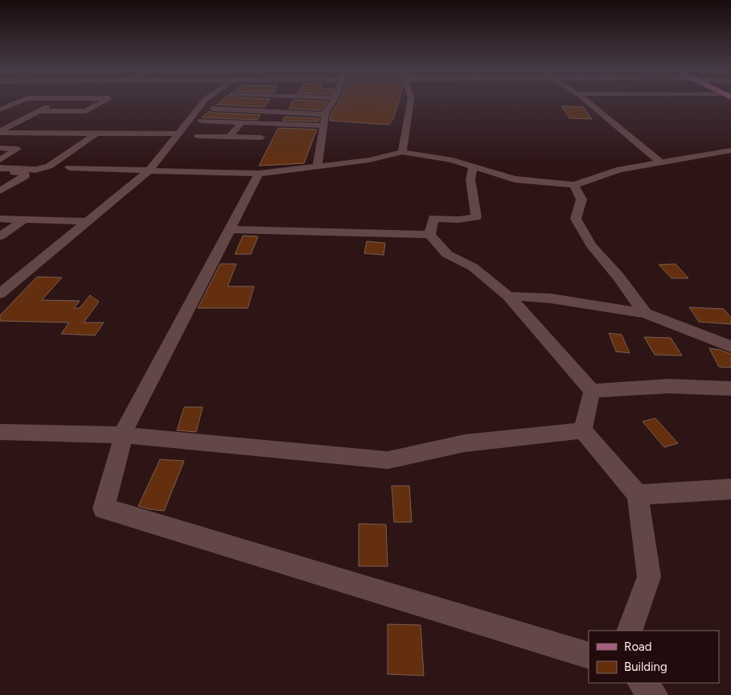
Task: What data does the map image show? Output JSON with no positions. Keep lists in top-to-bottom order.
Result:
{
  "legend": ["Road", "Building"]
}
